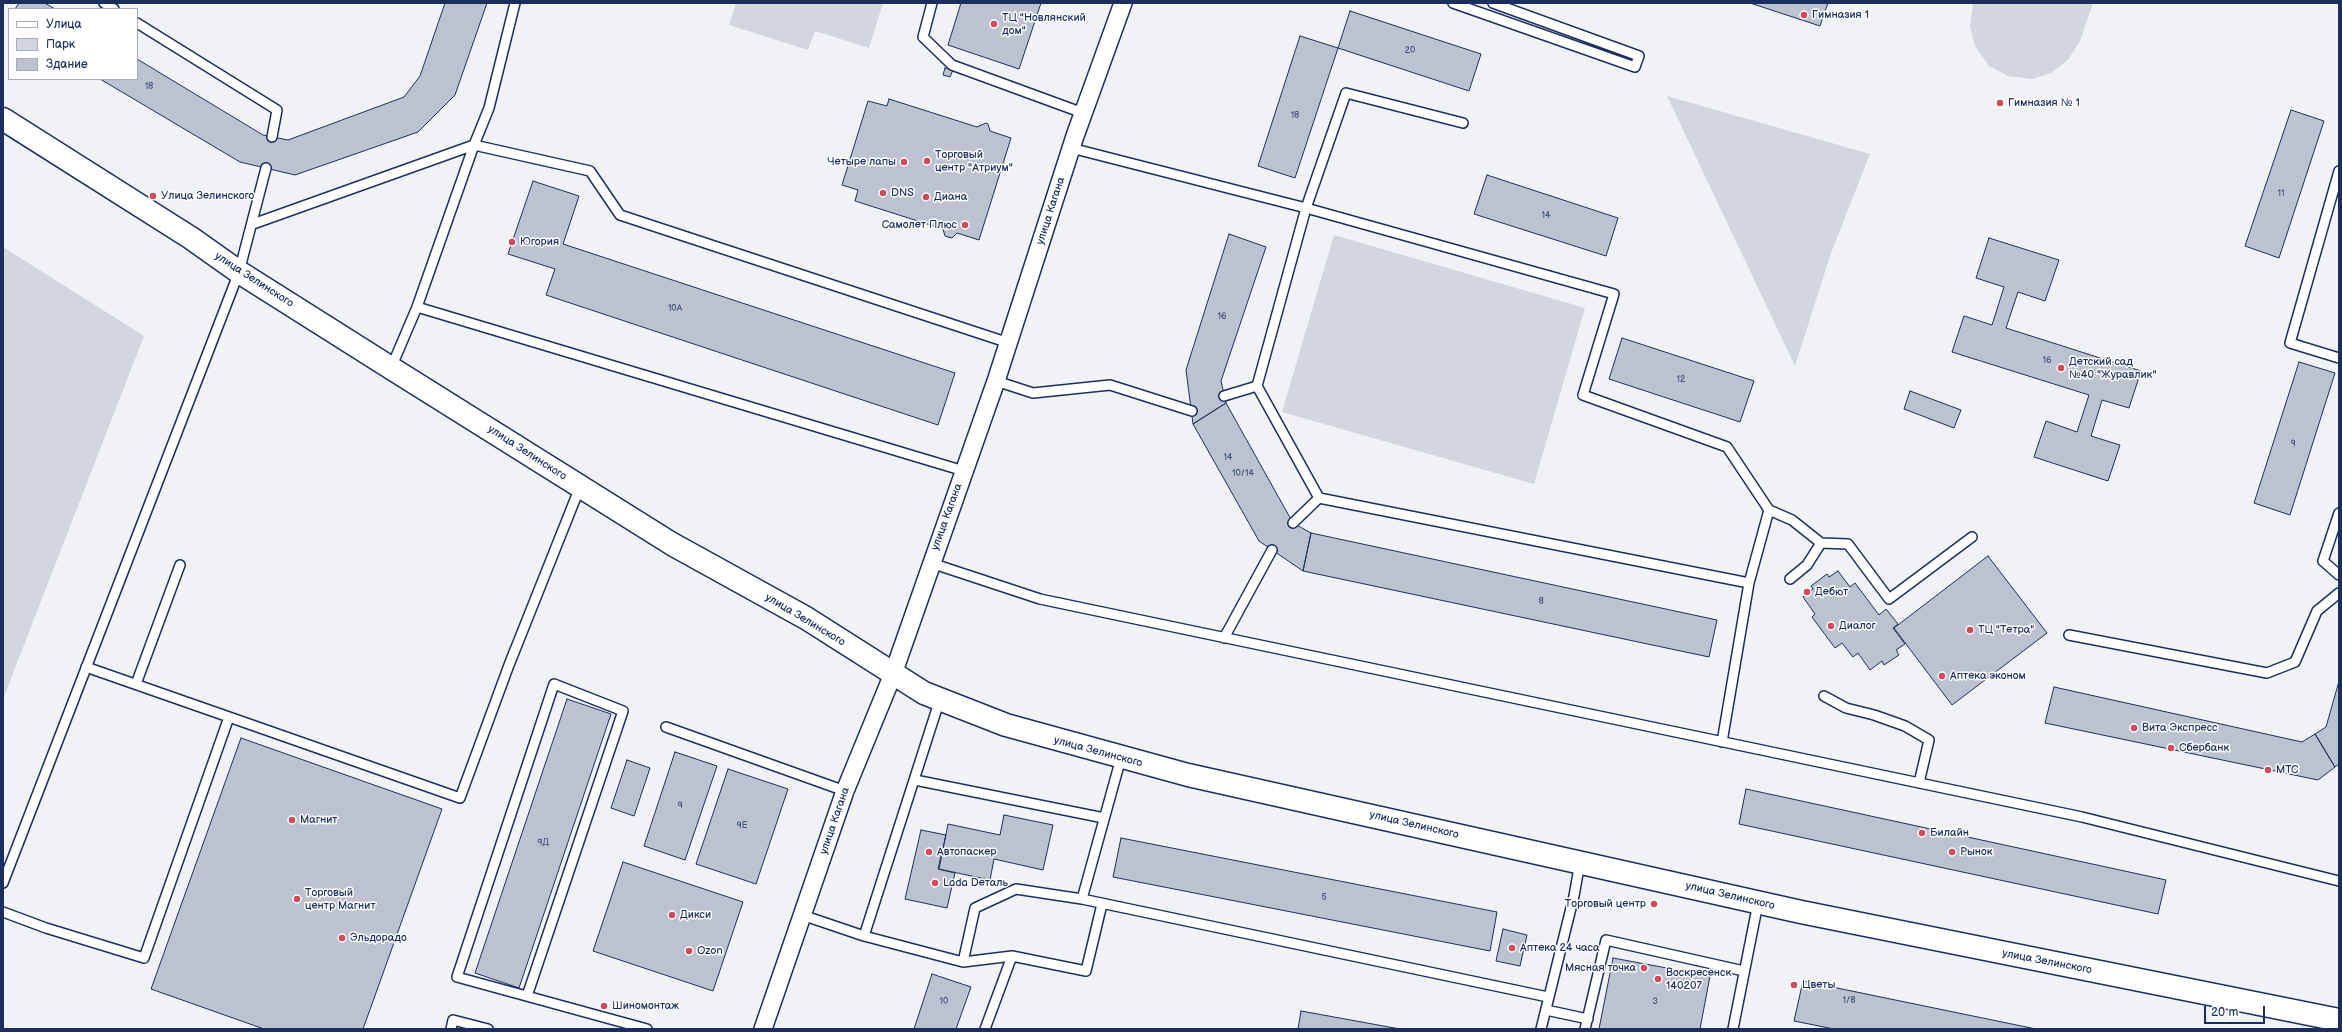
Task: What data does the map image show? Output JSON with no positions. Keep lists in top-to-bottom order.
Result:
{
  "streets": {
    "street": ["улица Кагана", "улица Зелинского"]
  },
  "crossings": [
    ["улица Кагана", "улица Зелинского"]
  ],
  "places": [
    "Гимназия 1",
    "ТЦ \"Новлянский дом\"",
    "Гимназия № 1",
    "Торговый центр \"Атриум\"",
    "Четыре лапы",
    "DNS",
    "Улица Зелинского",
    "Диана",
    "Самолет Плюс",
    "Югория",
    "Детский сад №40 \"Журавлик\"",
    "Дебют",
    "Диалог",
    "ТЦ \"Тетра\"",
    "Аптека эконом",
    "Вита Экспресс",
    "Сбербанк",
    "МТС",
    "Магнит",
    "Билайн",
    "Автопаскер",
    "Рынок",
    "Lada Dеталь",
    "Торговый центр Магнит",
    "Торговый центр",
    "Дикси",
    "Эльдорадо",
    "Аптека 24 часа",
    "Ozon",
    "Мясная точка",
    "Воскресенск 140207",
    "Цветы",
    "Шиномонтаж"
  ],
  "house_numbers": [
    "20",
    "18",
    "18",
    "11",
    "14",
    "10А",
    "16",
    "16",
    "12",
    "9",
    "14",
    "10/14",
    "8",
    "9",
    "9Е",
    "9Д",
    "5",
    "1/8",
    "10",
    "3"
  ],
  "legend": ["Улица", "Парк", "Здание"],
  "scale_bar": "20 m"
}
